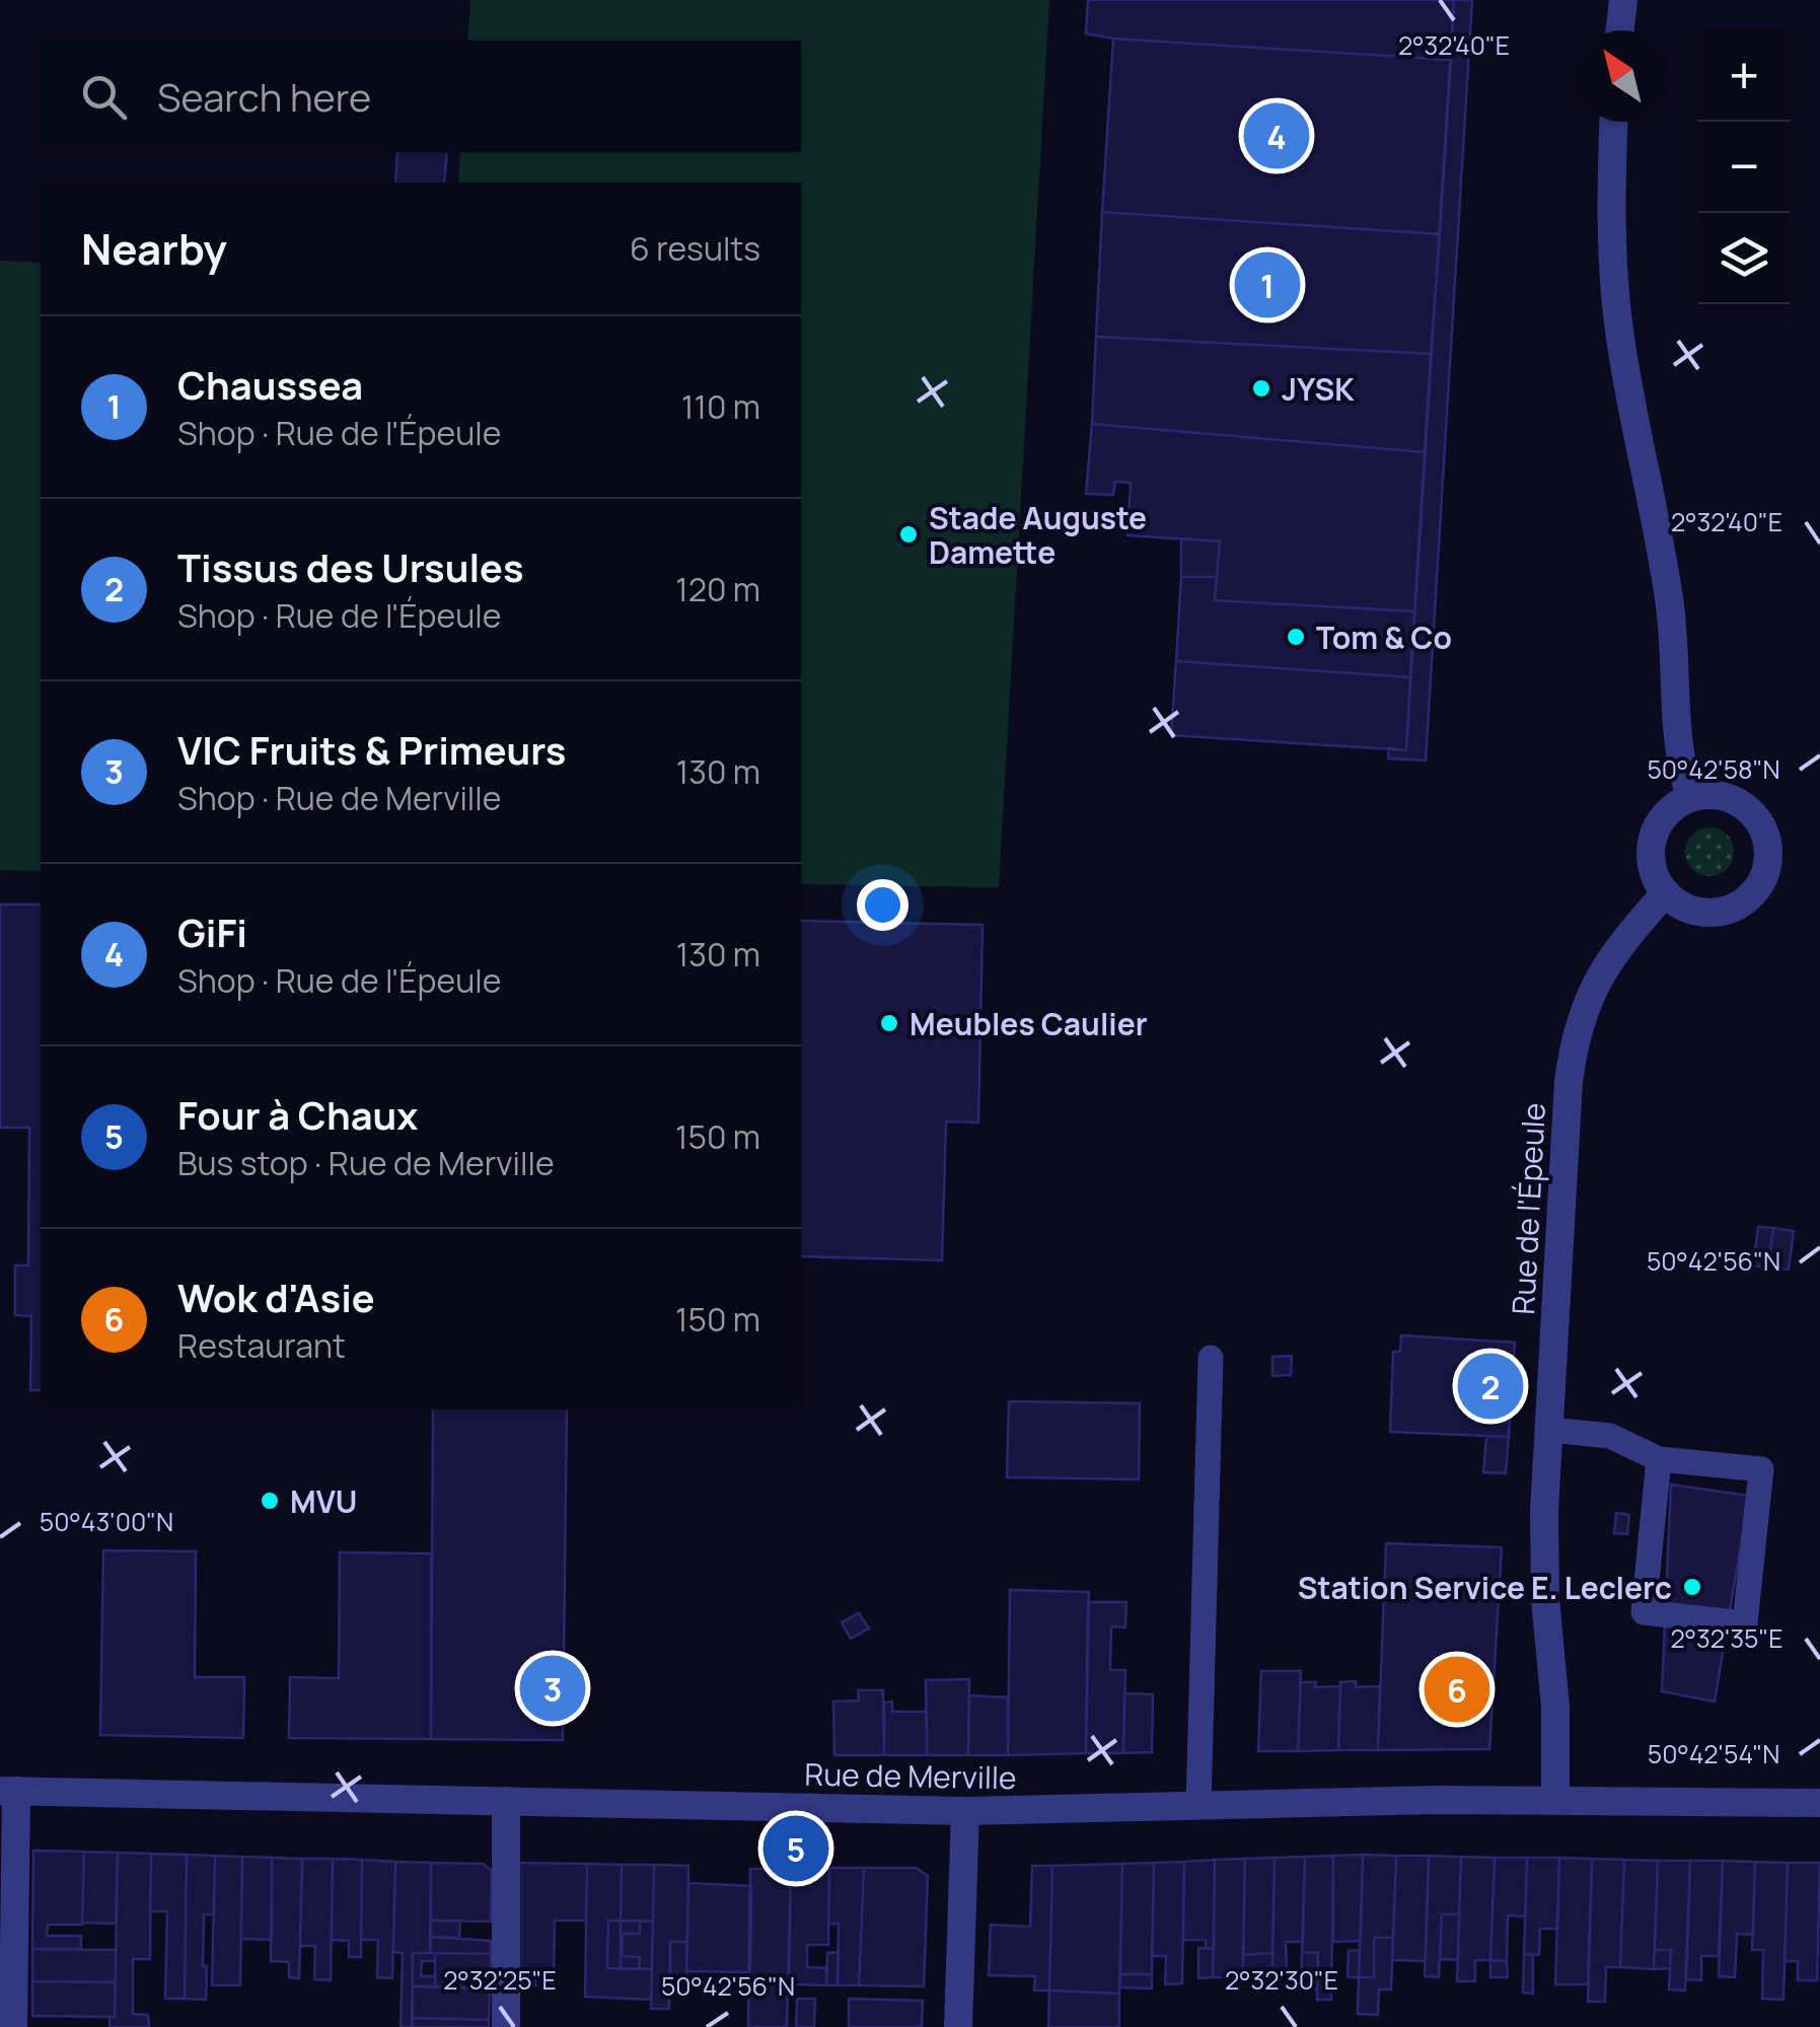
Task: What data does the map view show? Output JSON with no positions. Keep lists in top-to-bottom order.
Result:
{
  "streets": {
    "street": ["Rue de l'Épeule", "Rue de Merville"]
  },
  "crossings": [
    ["Rue de l'Épeule", "Rue de Merville"]
  ],
  "places": [
    "JYSK",
    "Stade Auguste Damette",
    "Tom & Co",
    "Meubles Caulier",
    "MVU",
    "Station Service E. Leclerc"
  ],
  "north": "top left",
  "page": {
    "map_buttons": ["+", "−"],
    "search": "Search here",
    "pins": [
      "4",
      "1",
      "2",
      "3",
      "6",
      "5"
    ],
    "heading": ["Nearby", "6 results"],
    "list": [
      {
        "mark": "1",
        "name": "Chaussea",
        "note": "Shop · Rue de l'Épeule",
        "value": "110 m"
      },
      {
        "mark": "2",
        "name": "Tissus des Ursules",
        "note": "Shop · Rue de l'Épeule",
        "value": "120 m"
      },
      {
        "mark": "3",
        "name": "VIC Fruits & Primeurs",
        "note": "Shop · Rue de Merville",
        "value": "130 m"
      },
      {
        "mark": "4",
        "name": "GiFi",
        "note": "Shop · Rue de l'Épeule",
        "value": "130 m"
      },
      {
        "mark": "5",
        "name": "Four à Chaux",
        "note": "Bus stop · Rue de Merville",
        "value": "150 m"
      },
      {
        "mark": "6",
        "name": "Wok d'Asie",
        "note": "Restaurant",
        "value": "150 m"
      }
    ]
  },
  "coordinates": [
    "2°32'40\"E",
    "50°42'58\"N",
    "50°42'56\"N",
    "50°43'00\"N",
    "2°32'35\"E",
    "50°42'54\"N",
    "2°32'25\"E",
    "2°32'30\"E"
  ]
}
